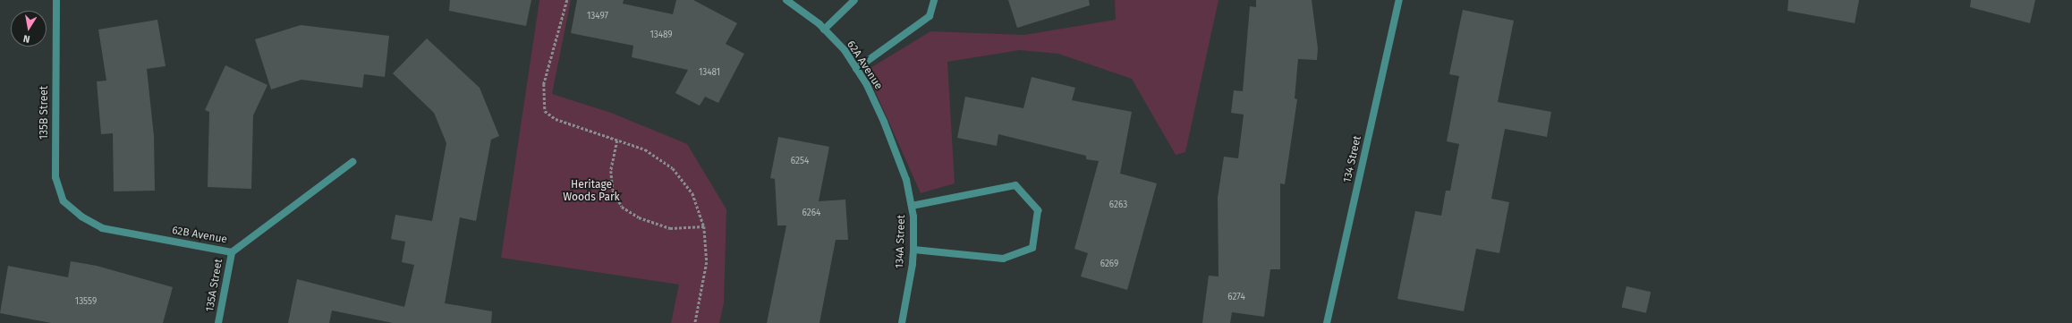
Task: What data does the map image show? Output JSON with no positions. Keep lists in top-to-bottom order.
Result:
{
  "streets": {
    "street": [
      "62A Avenue",
      "135B Street",
      "134 Street",
      "62B Avenue",
      "134A Street",
      "135A Street"
    ]
  },
  "crossings": [
    ["62A Avenue", "134A Street"],
    ["135B Street", "62B Avenue"],
    ["62B Avenue", "135A Street"]
  ],
  "parks": ["Heritage Woods Park"],
  "house_numbers": [
    "13497",
    "13489",
    "13481",
    "6254",
    "6263",
    "6264",
    "6269",
    "6274",
    "13559"
  ],
  "north": "bottom"
}
